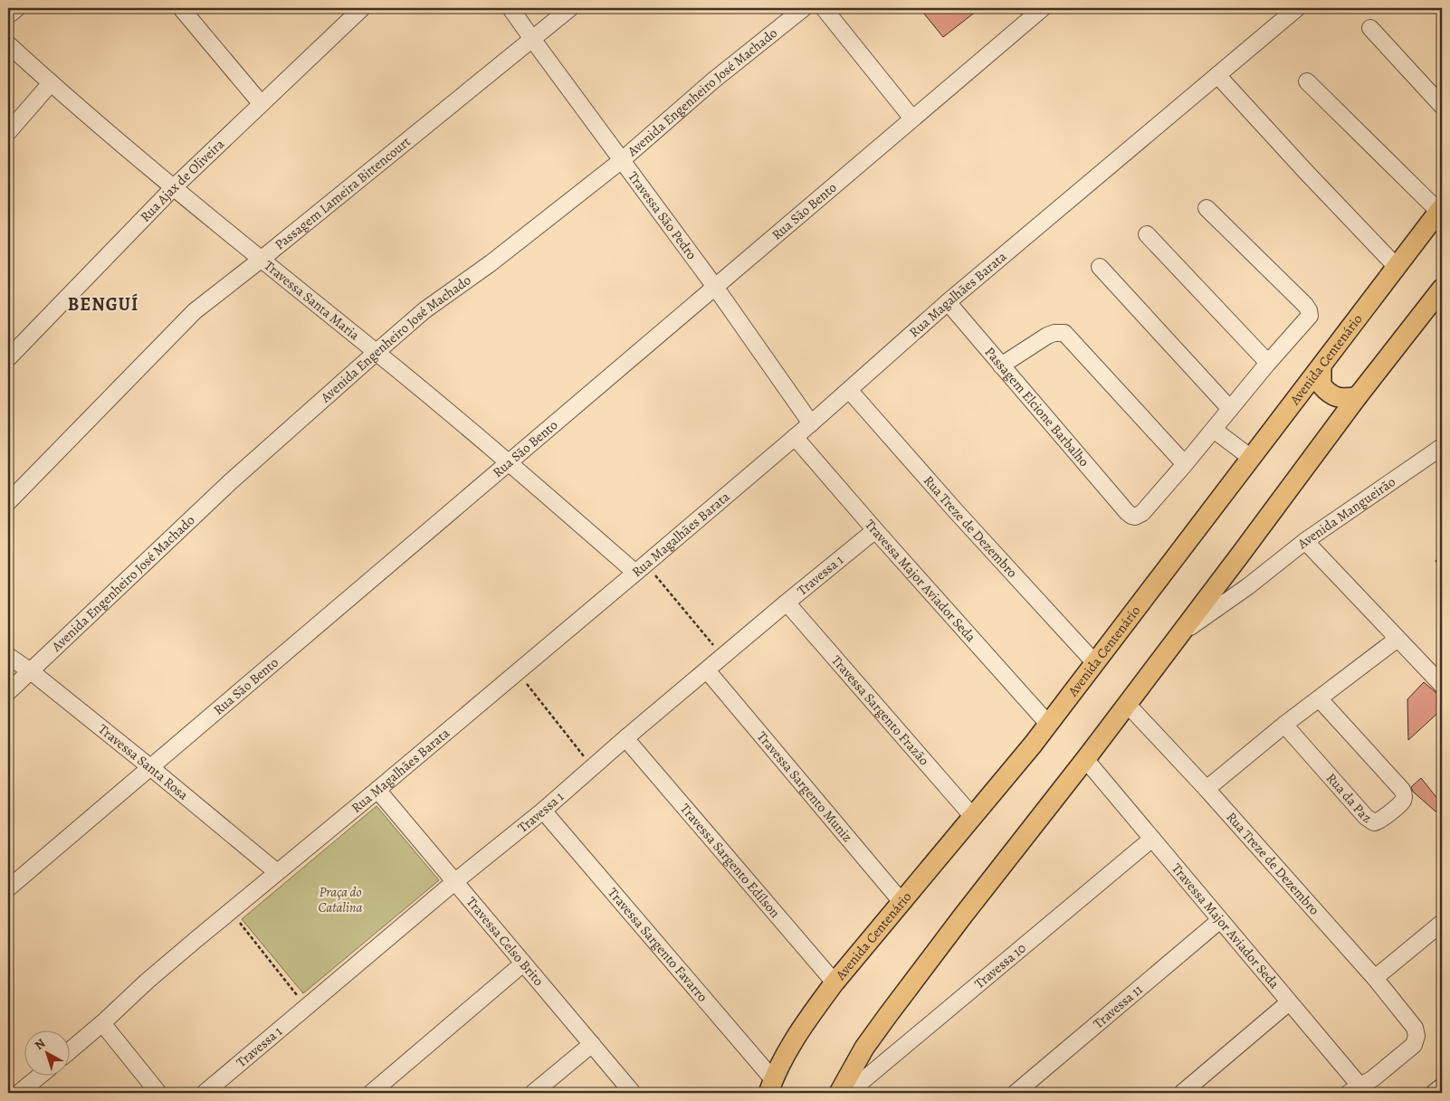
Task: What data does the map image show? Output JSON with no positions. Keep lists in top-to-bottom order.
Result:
{
  "streets": {
    "main road": ["Avenida Centenário"],
    "street": [
      "Avenida Engenheiro José Machado",
      "Rua Ajax de Oliveira",
      "Passagem Lameira Bittencourt",
      "Rua São Bento",
      "Travessa São Pedro",
      "Rua Magalhães Barata",
      "Travessa Santa Maria",
      "Passagem Elcione Barbalho",
      "Avenida Mangueirão",
      "Rua Treze de Dezembro",
      "Travessa 1",
      "Travessa Major Aviador Seda",
      "Travessa Sargento Frazão",
      "Travessa Santa Rosa",
      "Travessa Sargento Muniz",
      "Rua da Paz",
      "Travessa Sargento Edílson",
      "Travessa Celso Brito",
      "Travessa Sargento Favarro",
      "Travessa 10",
      "Travessa 11"
    ]
  },
  "crossings": [
    ["Avenida Engenheiro José Machado", "Travessa São Pedro"],
    ["Avenida Engenheiro José Machado", "Travessa Santa Maria"],
    ["Avenida Engenheiro José Machado", "Travessa Santa Rosa"],
    ["Rua Ajax de Oliveira", "Travessa Santa Maria"],
    ["Passagem Lameira Bittencourt", "Travessa São Pedro"],
    ["Passagem Lameira Bittencourt", "Travessa Santa Maria"],
    ["Rua São Bento", "Travessa São Pedro"],
    ["Rua São Bento", "Travessa Santa Maria"],
    ["Rua São Bento", "Travessa Santa Rosa"],
    ["Travessa São Pedro", "Rua Magalhães Barata"],
    ["Rua Magalhães Barata", "Travessa Santa Maria"],
    ["Rua Magalhães Barata", "Passagem Elcione Barbalho"],
    ["Rua Magalhães Barata", "Rua Treze de Dezembro"],
    ["Rua Magalhães Barata", "Travessa Major Aviador Seda"],
    ["Rua Magalhães Barata", "Travessa Santa Rosa"],
    ["Rua Magalhães Barata", "Travessa Celso Brito"],
    ["Avenida Centenário", "Rua Treze de Dezembro"],
    ["Avenida Centenário", "Travessa Major Aviador Seda"],
    ["Avenida Centenário", "Travessa Sargento Frazão"],
    ["Avenida Centenário", "Travessa Sargento Muniz"],
    ["Avenida Centenário", "Travessa Sargento Edílson"],
    ["Avenida Centenário", "Travessa Sargento Favarro"],
    ["Rua Treze de Dezembro", "Travessa Major Aviador Seda"],
    ["Travessa 1", "Travessa Major Aviador Seda"],
    ["Travessa 1", "Travessa Sargento Frazão"],
    ["Travessa 1", "Travessa Sargento Muniz"],
    ["Travessa 1", "Travessa Sargento Edílson"],
    ["Travessa 1", "Travessa Celso Brito"],
    ["Travessa 1", "Travessa Sargento Favarro"],
    ["Travessa Major Aviador Seda", "Travessa 10"],
    ["Travessa Major Aviador Seda", "Travessa 11"]
  ],
  "districts": ["BENGUÍ"],
  "parks": ["Praça do Catalina"],
  "north": "top left"
}
